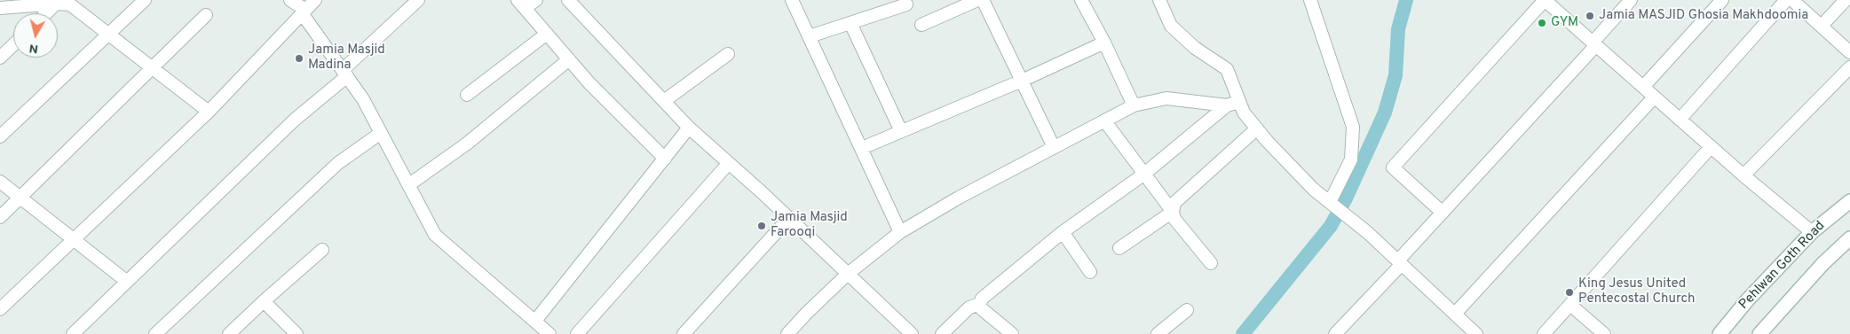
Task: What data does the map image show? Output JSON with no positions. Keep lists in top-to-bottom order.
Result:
{
  "streets": {
    "main road": ["Pehlwan Goth Road"]
  },
  "places": [
    "Jamia MASJID Ghosia Makhdoomia",
    "GYM",
    "Jamia Masjid Madina",
    "Jamia Masjid Farooqi",
    "King Jesus United Pentecostal Church"
  ],
  "north": "bottom"
}
